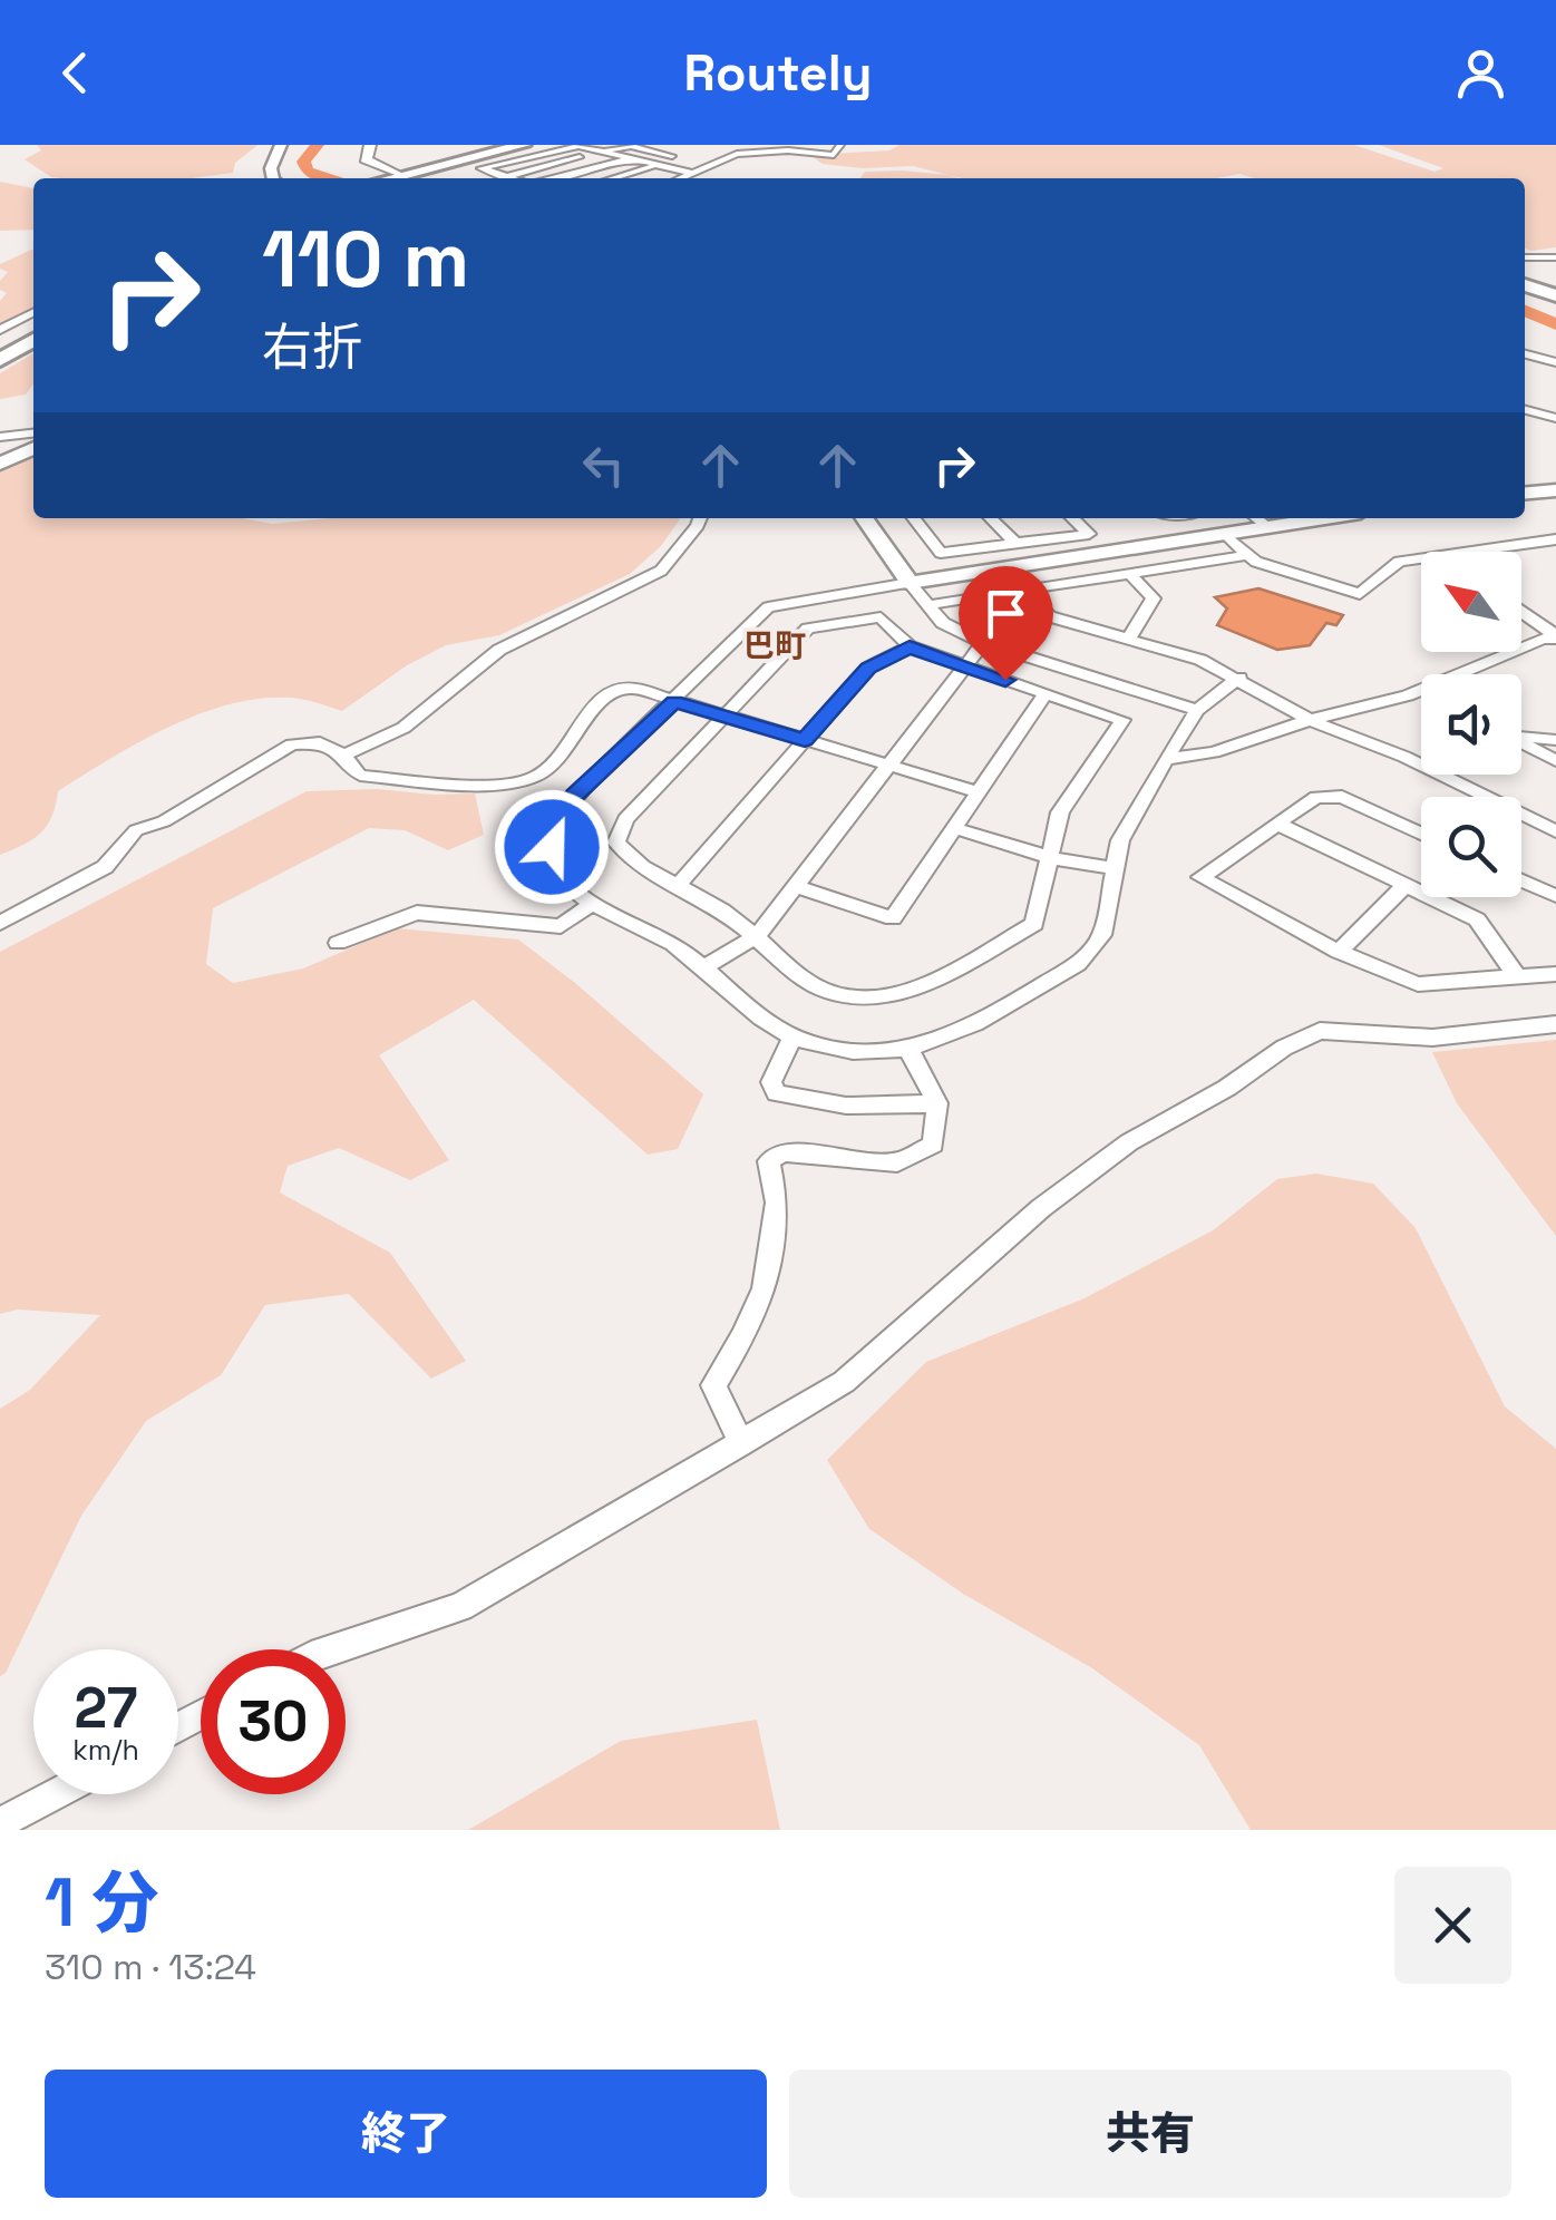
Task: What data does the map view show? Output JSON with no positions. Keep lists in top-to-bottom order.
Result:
{
  "districts": ["巴町"],
  "north": "top left",
  "page": {
    "header": "Routely",
    "turn": ["110 m", "右折"],
    "speed": "27 km/h",
    "limit": "30",
    "heading": ["1 分", "310 m · 13:24"],
    "buttons": ["終了", "共有"]
  }
}
